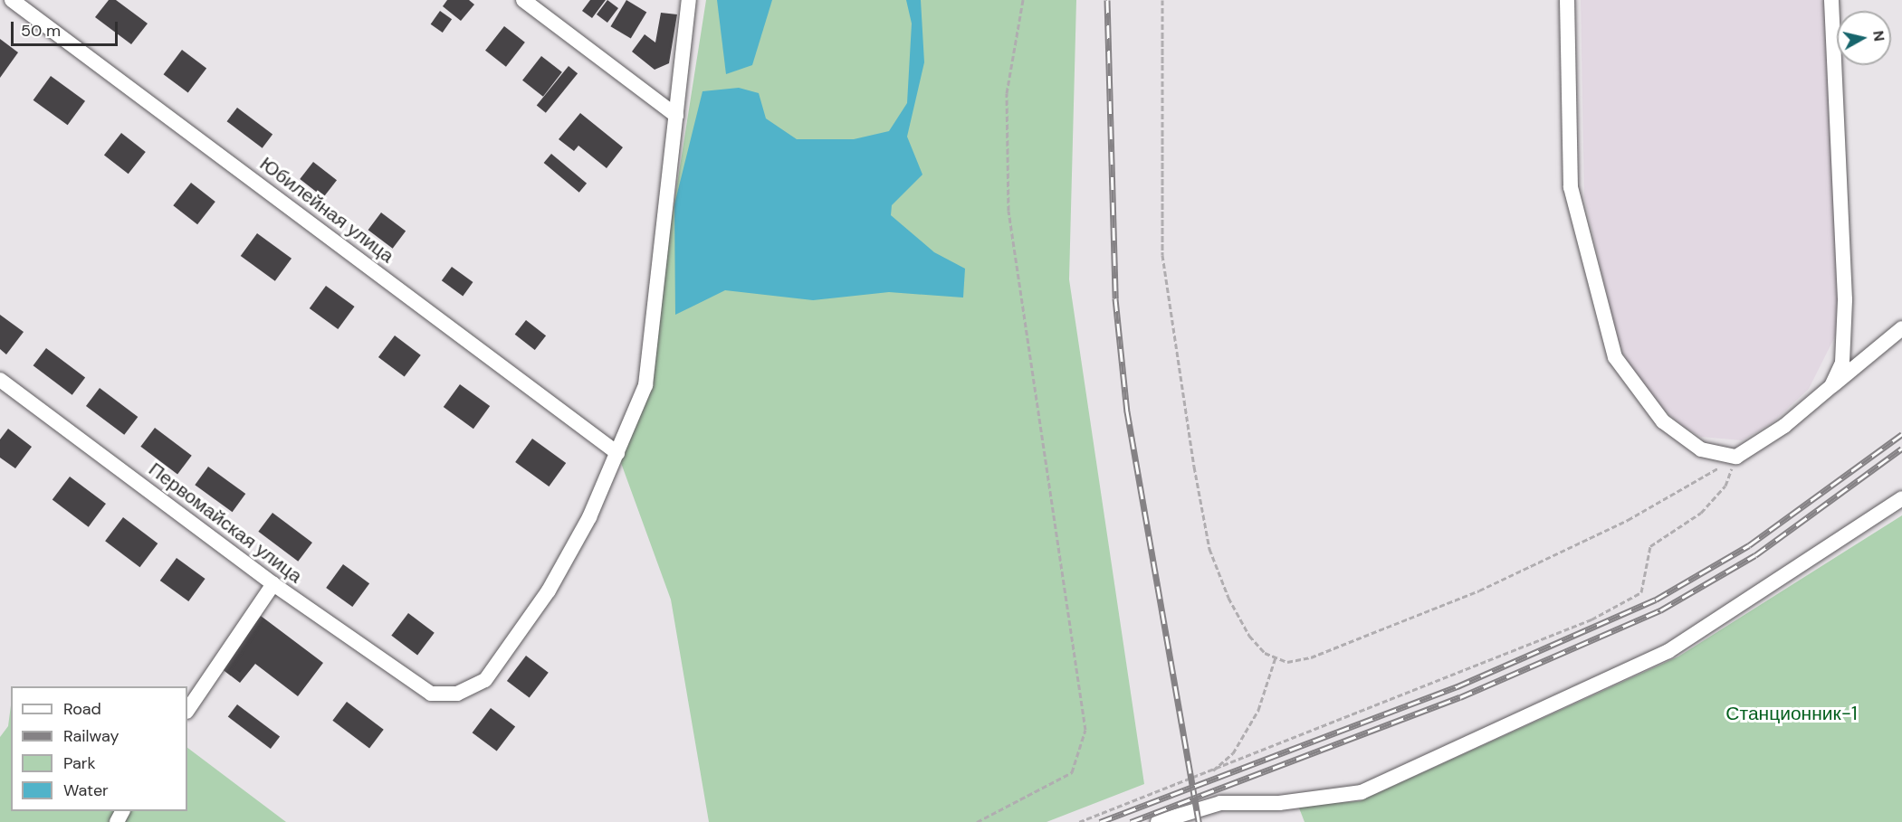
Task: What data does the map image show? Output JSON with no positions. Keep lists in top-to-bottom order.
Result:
{
  "streets": {
    "street": ["Юбилейная улица", "Первомайская улица"]
  },
  "crossings": [
    ["Юбилейная улица", "Первомайская улица"]
  ],
  "parks": ["Станционник-1"],
  "legend": [
    "Road",
    "Railway",
    "Park",
    "Water"
  ],
  "scale_bar": "50 m",
  "north": "right"
}
